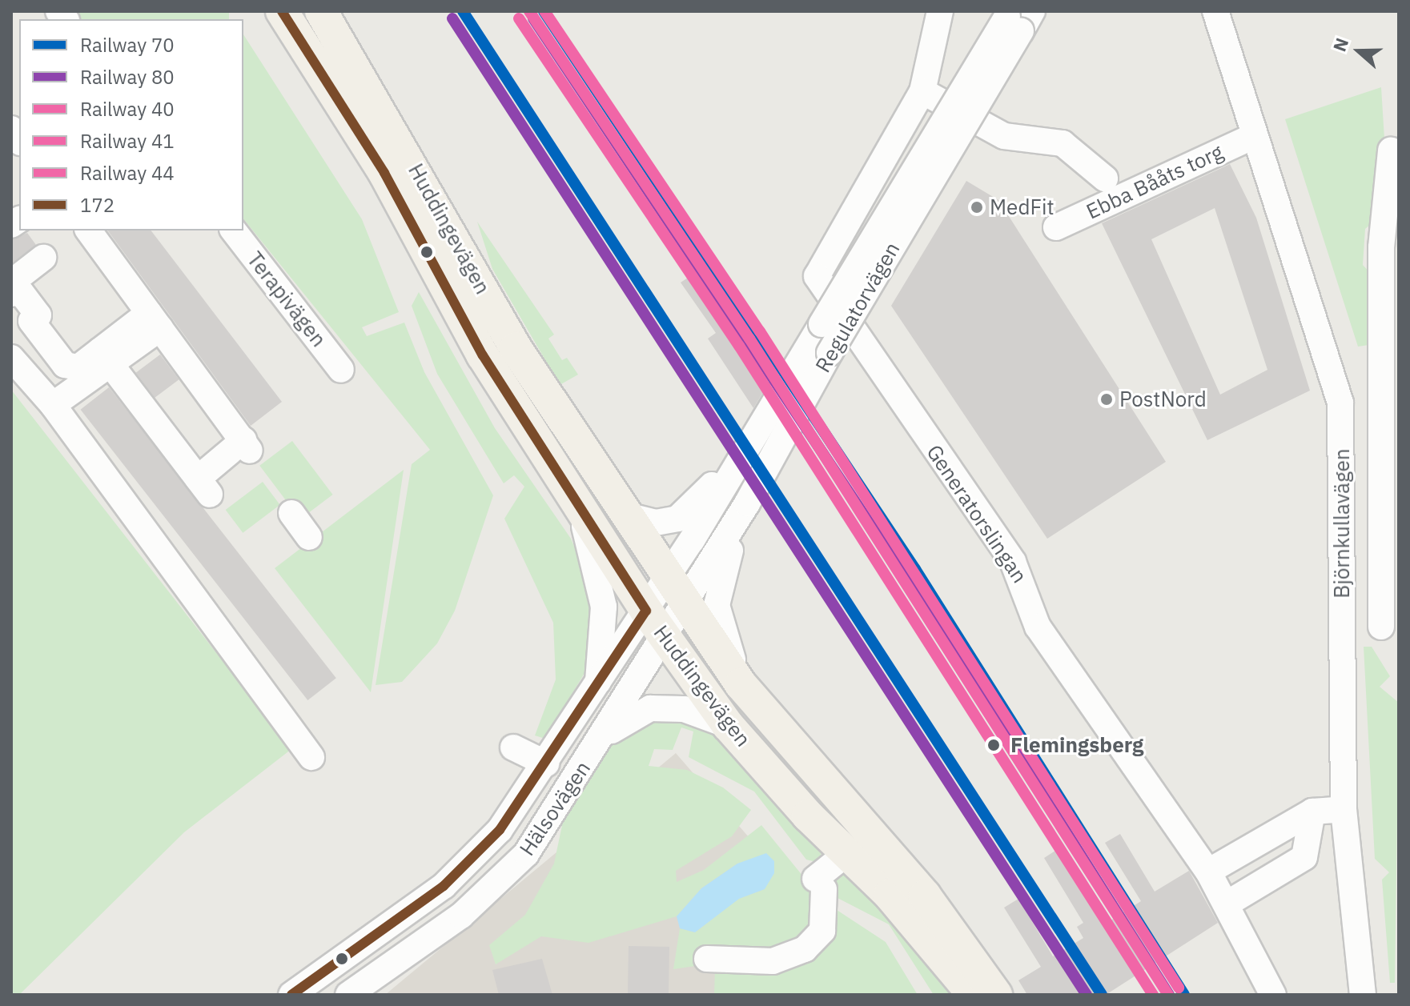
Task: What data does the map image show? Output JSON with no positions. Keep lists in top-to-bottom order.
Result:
{
  "streets": {
    "main road": ["Huddingevägen"],
    "street": [
      "Ebba Bååts torg",
      "Terapivägen",
      "Regulatorvägen",
      "Generatorslingan",
      "Björnkullavägen",
      "Hälsovägen"
    ]
  },
  "crossings": [
    ["Ebba Bååts torg", "Björnkullavägen"],
    ["Huddingevägen", "Regulatorvägen"],
    ["Huddingevägen", "Hälsovägen"],
    ["Regulatorvägen", "Hälsovägen"]
  ],
  "places": ["MedFit", "PostNord", "Flemingsberg"],
  "lines": [
    "rail line 70",
    "rail line 40",
    "rail line 44",
    "transit line 172",
    "rail line 80",
    "rail line 41"
  ],
  "legend": [
    "Railway 70",
    "Railway 80",
    "Railway 40",
    "Railway 41",
    "Railway 44",
    "172"
  ],
  "north": "left"
}
